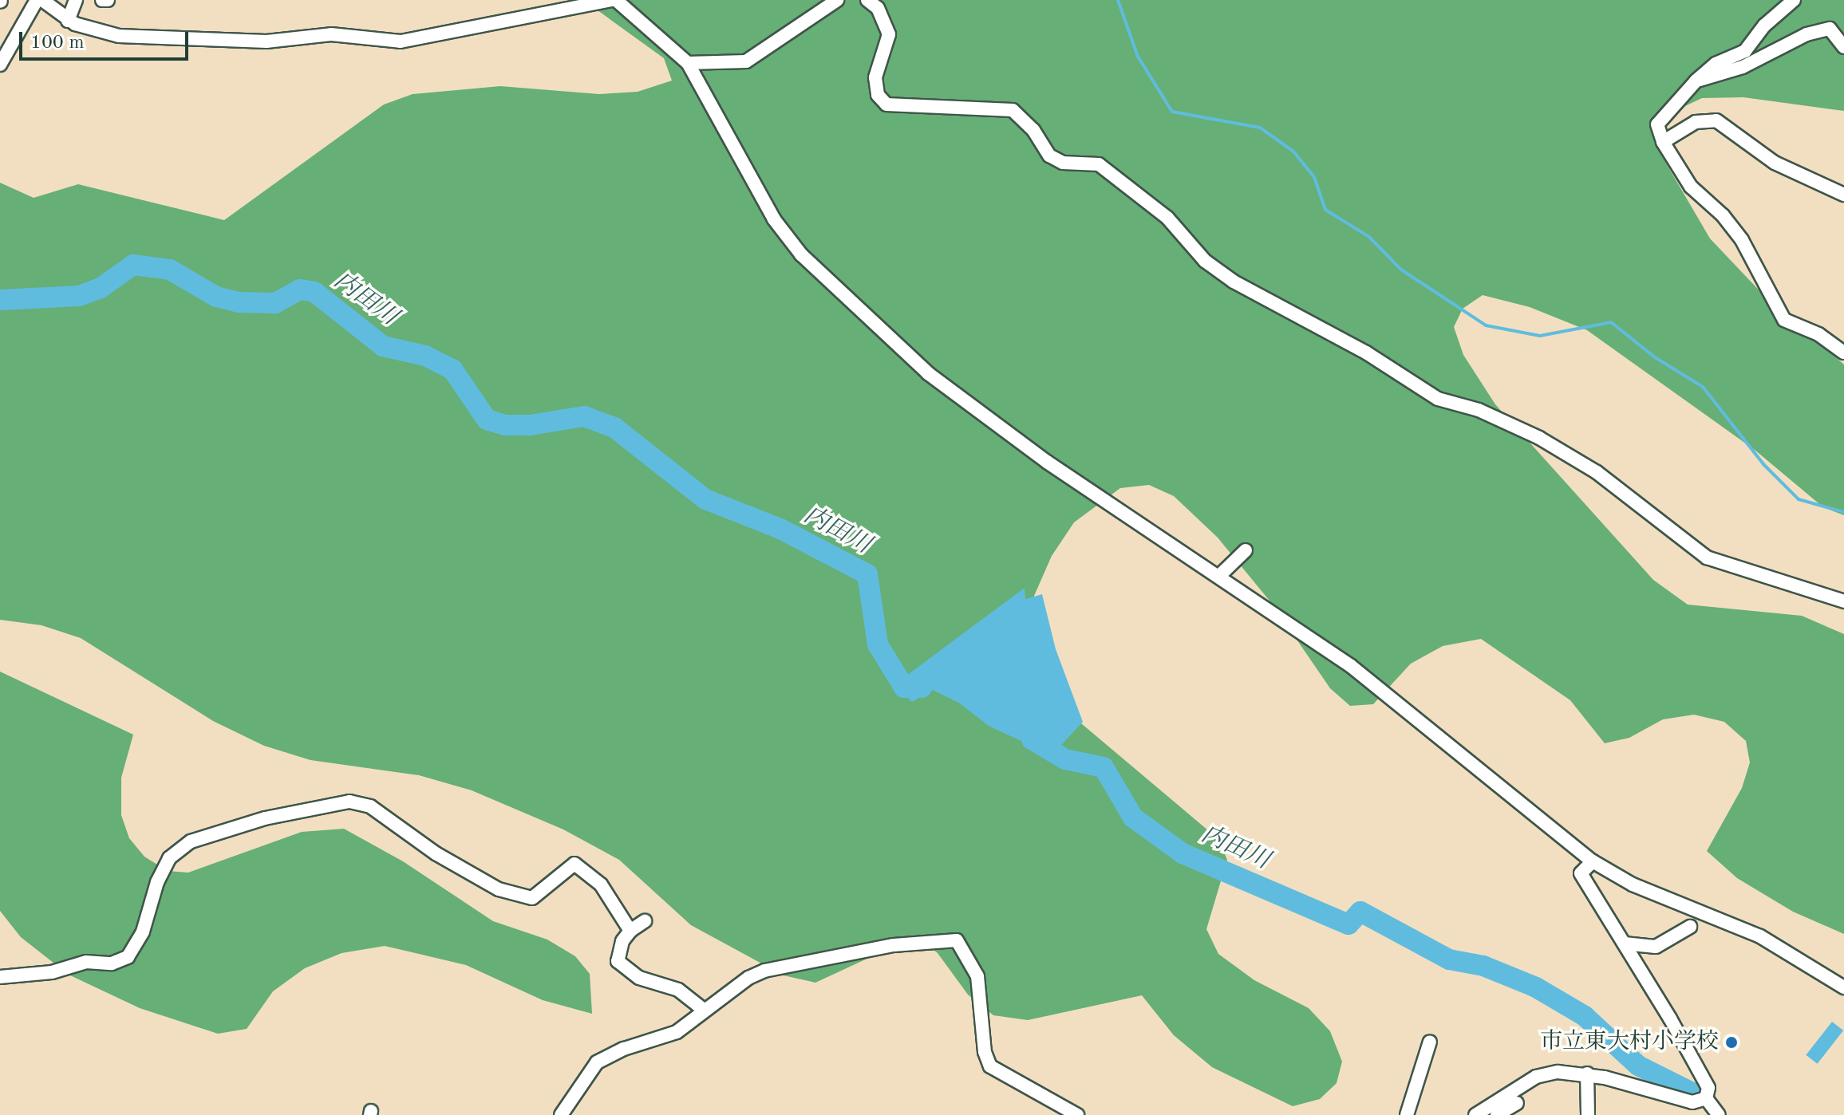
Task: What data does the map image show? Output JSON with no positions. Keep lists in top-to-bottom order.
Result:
{
  "water": ["内田川"],
  "places": ["市立東大村小学校"],
  "scale_bar": "100 m"
}
